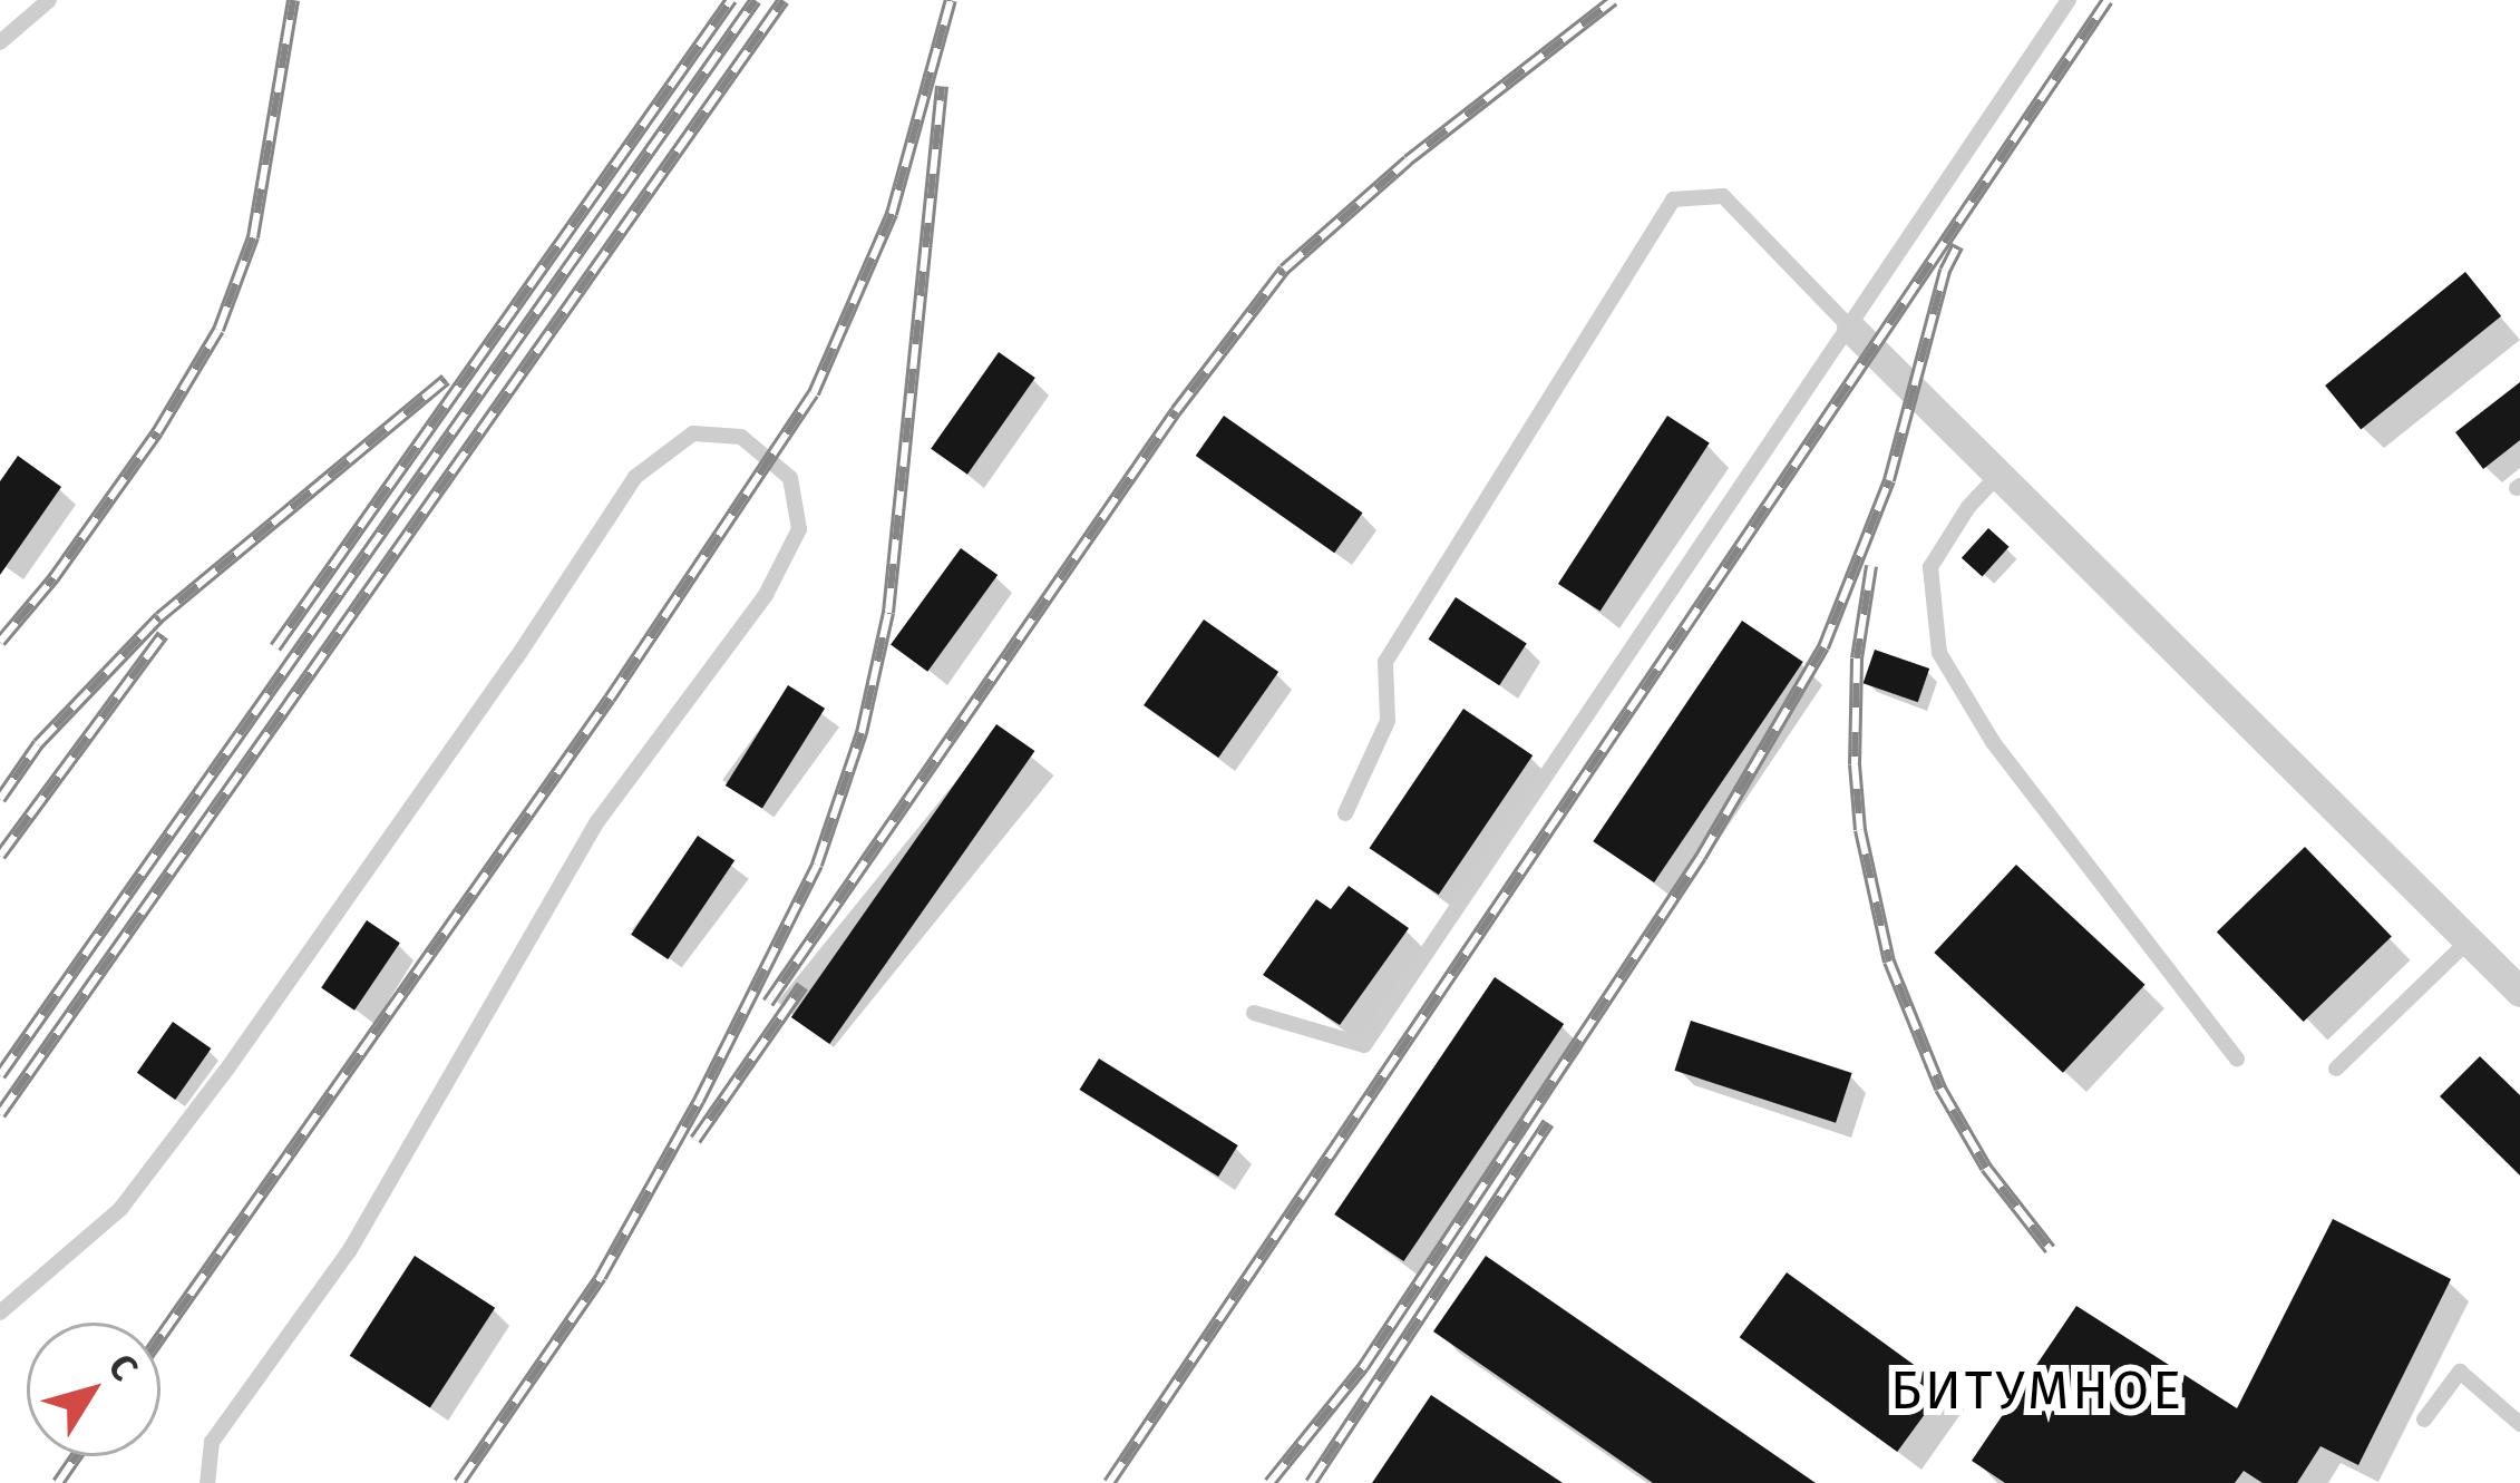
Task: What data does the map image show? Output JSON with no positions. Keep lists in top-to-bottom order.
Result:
{
  "districts": ["БИТУМНОЕ"],
  "north": "top right"
}
